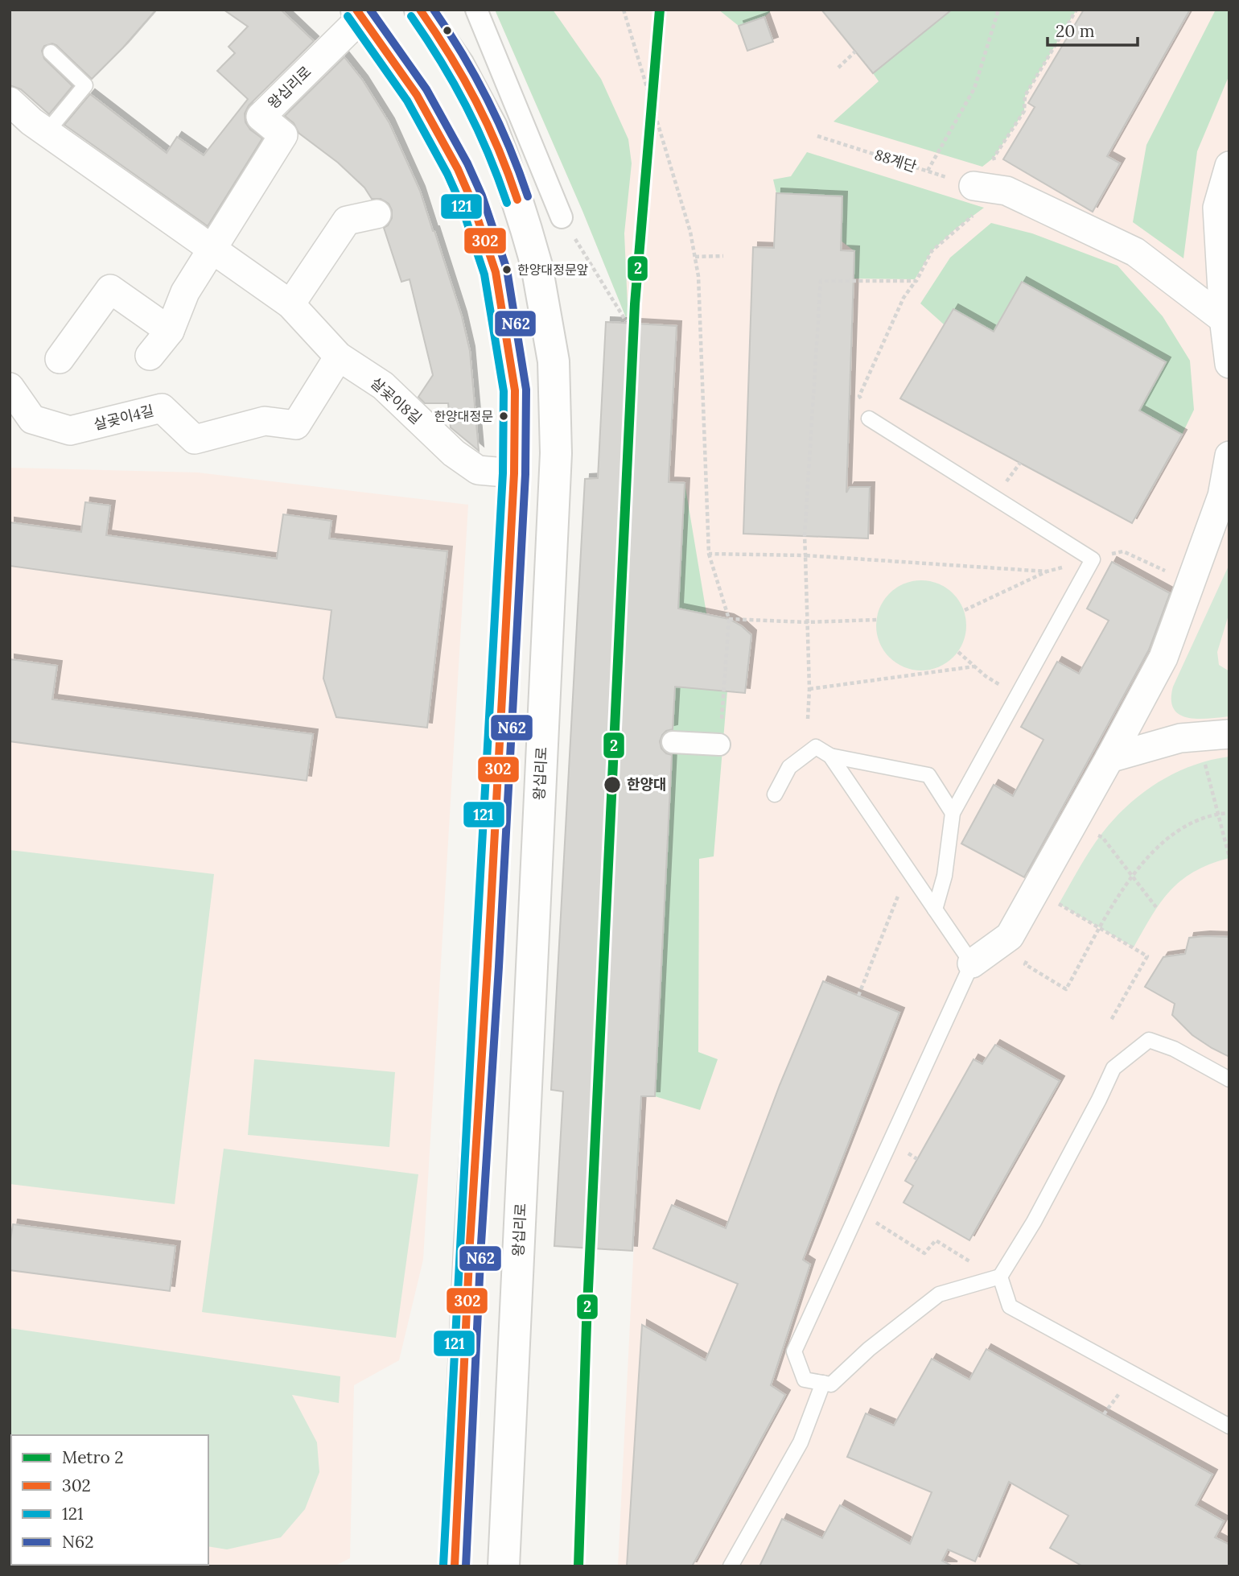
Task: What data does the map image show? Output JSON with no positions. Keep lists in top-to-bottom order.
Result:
{
  "streets": {
    "main road": ["왕십리로"],
    "street": ["살곶이8길", "살곶이4길"],
    "path": ["88계단"]
  },
  "crossings": [
    ["왕십리로", "살곶이8길"],
    ["살곶이8길", "살곶이4길"]
  ],
  "places": ["한양대정문앞", "한양대정문", "한양대"],
  "lines": [
    "metro line 2",
    "transit line 302",
    "transit line N62",
    "transit line 121"
  ],
  "legend": [
    "Metro 2",
    "302",
    "121",
    "N62"
  ],
  "scale_bar": "20 m"
}
